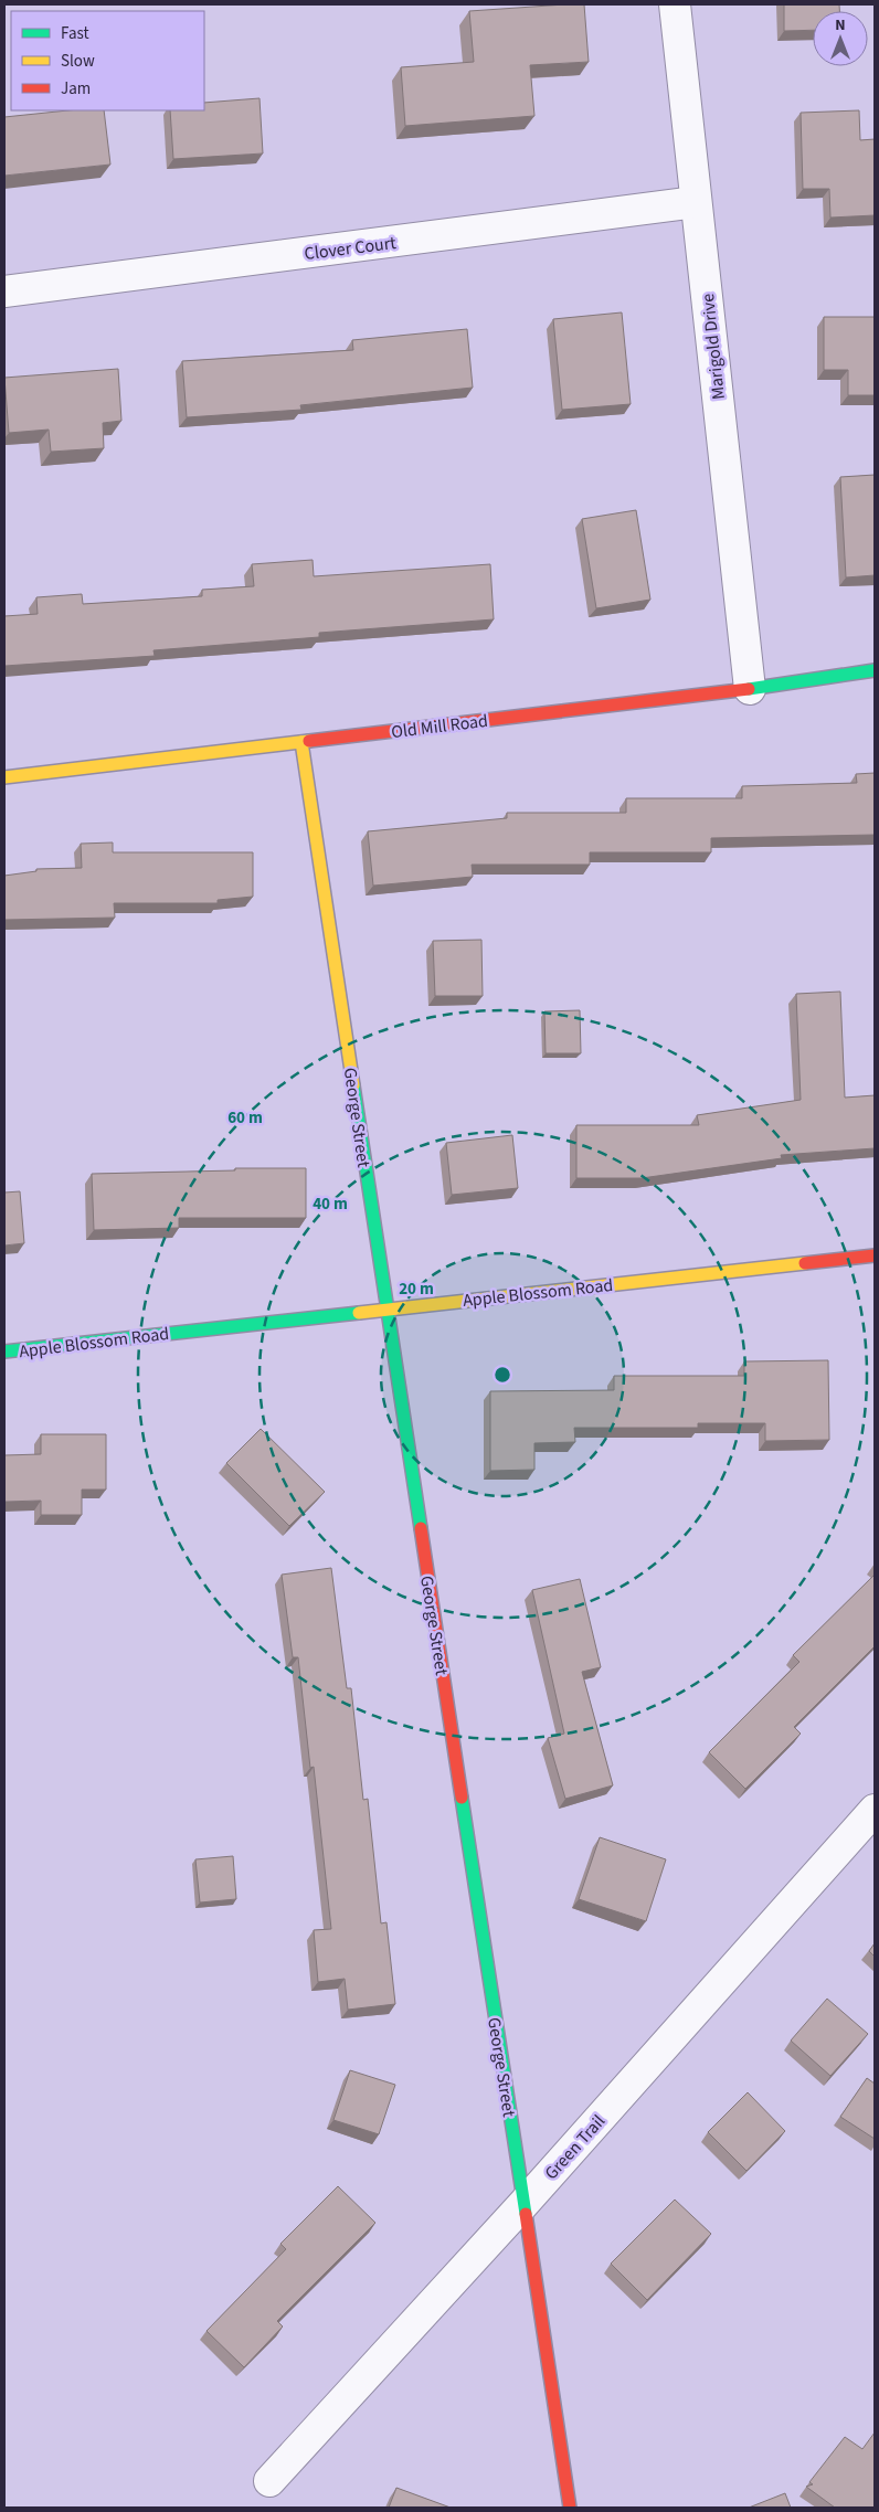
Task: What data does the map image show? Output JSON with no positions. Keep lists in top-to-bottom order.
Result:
{
  "streets": {
    "street": [
      "Clover Court",
      "Marigold Drive",
      "Old Mill Road",
      "George Street",
      "Apple Blossom Road",
      "Green Trail"
    ]
  },
  "crossings": [
    ["Clover Court", "Marigold Drive"],
    ["Marigold Drive", "Old Mill Road"],
    ["Old Mill Road", "George Street"],
    ["George Street", "Apple Blossom Road"],
    ["George Street", "Green Trail"]
  ],
  "legend": ["Fast", "Slow", "Jam"],
  "north": "top",
  "rings": ["60 m", "40 m", "20 m"]
}
